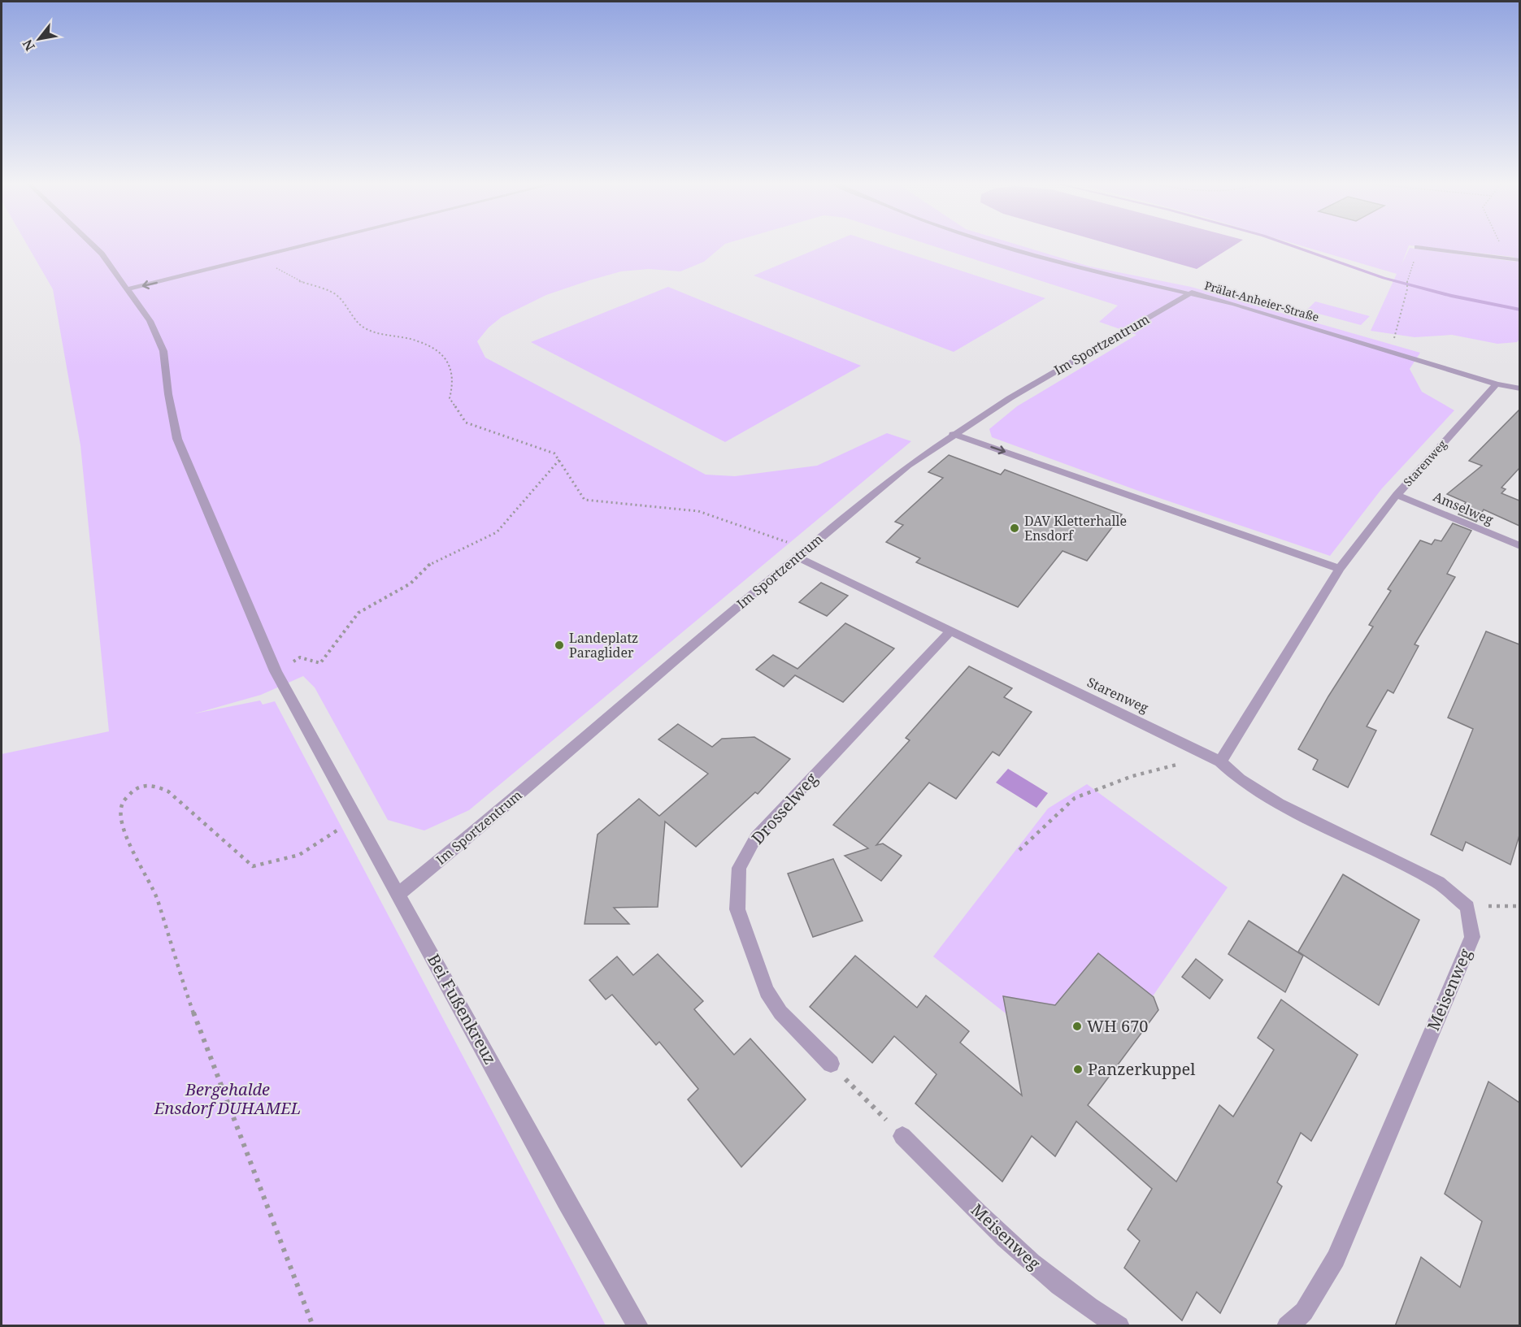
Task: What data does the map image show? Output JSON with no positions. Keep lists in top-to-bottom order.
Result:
{
  "streets": {
    "street": [
      "Prälat-Anheier-Straße",
      "Im Sportzentrum",
      "Starenweg",
      "Amselweg",
      "Drosselweg",
      "Meisenweg",
      "Bei Fußenkreuz"
    ]
  },
  "crossings": [
    ["Prälat-Anheier-Straße", "Im Sportzentrum"],
    ["Prälat-Anheier-Straße", "Starenweg"],
    ["Im Sportzentrum", "Starenweg"],
    ["Im Sportzentrum", "Bei Fußenkreuz"],
    ["Starenweg", "Amselweg"],
    ["Starenweg", "Drosselweg"]
  ],
  "parks": ["Bergehalde Ensdorf DUHAMEL"],
  "places": [
    "DAV Kletterhalle Ensdorf",
    "Landeplatz Paraglider",
    "WH 670",
    "Panzerkuppel"
  ],
  "north": "bottom left"
}
